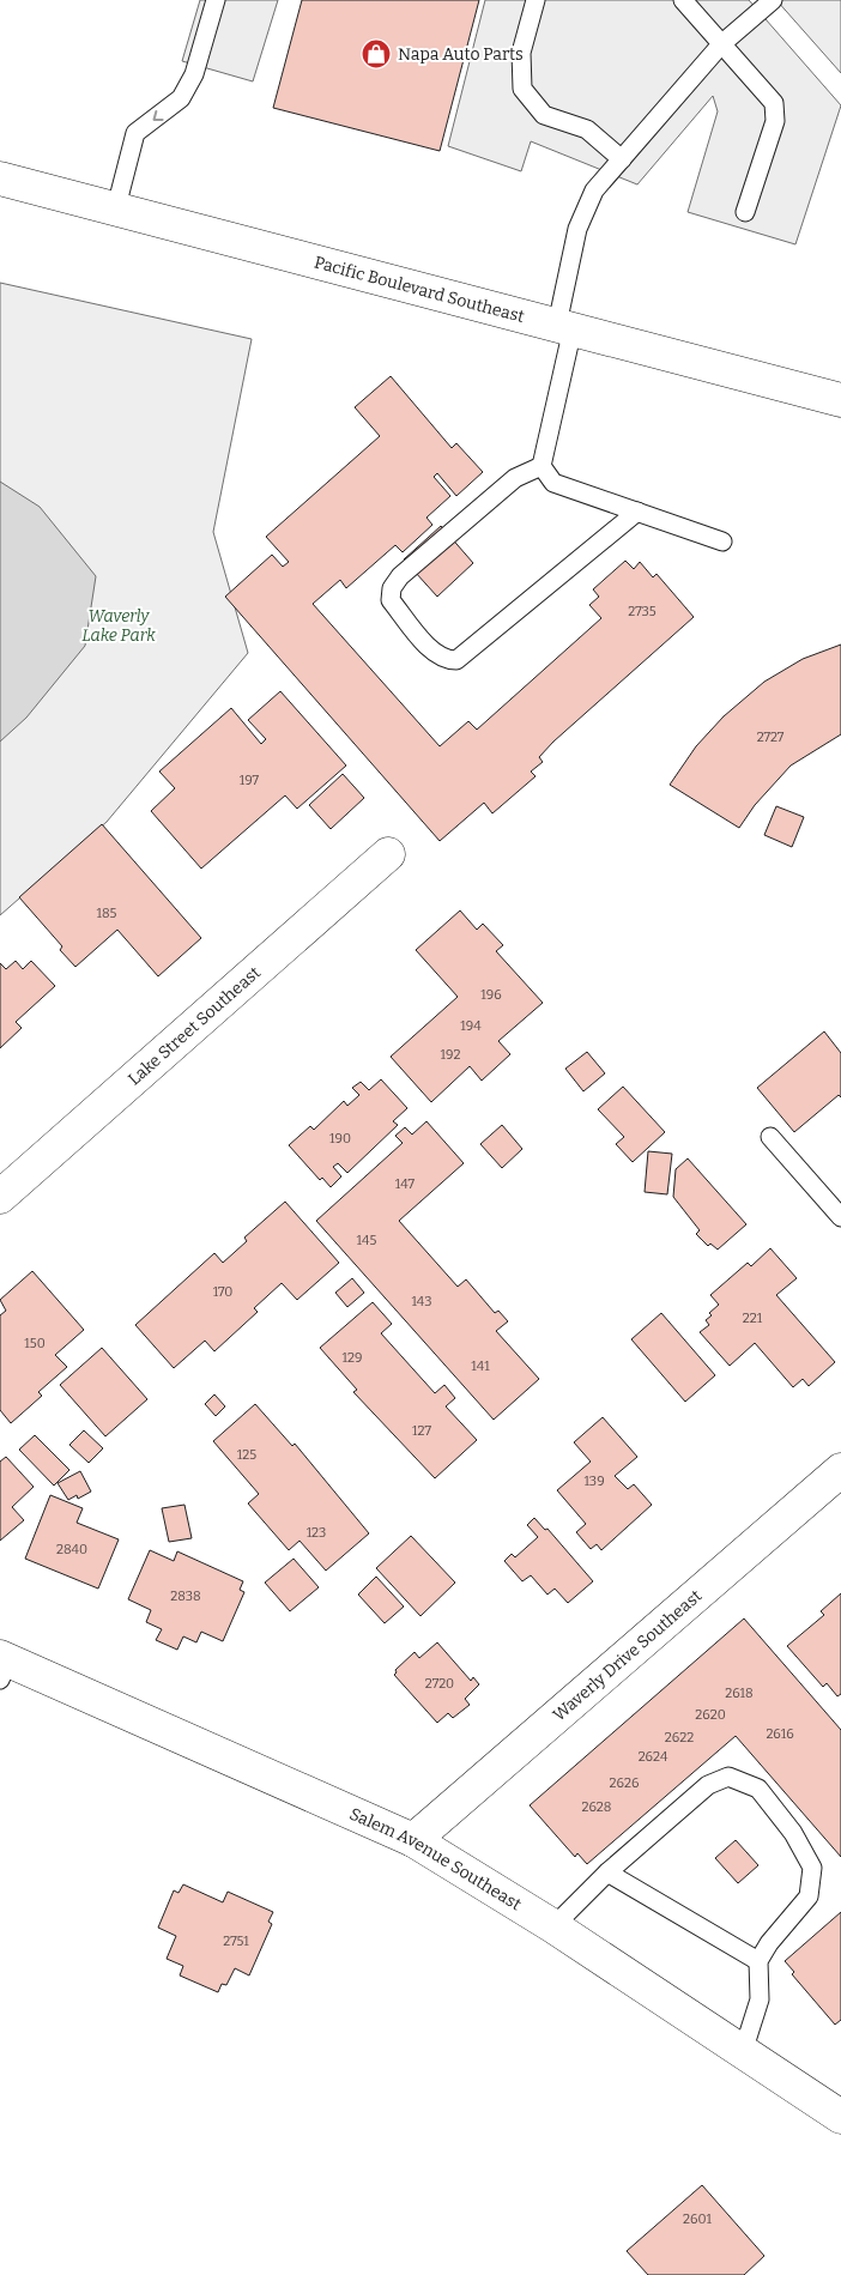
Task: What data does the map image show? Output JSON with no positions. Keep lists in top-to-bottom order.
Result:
{
  "streets": {
    "main road": [
      "Pacific Boulevard Southeast",
      "Lake Street Southeast",
      "Waverly Drive Southeast",
      "Salem Avenue Southeast"
    ]
  },
  "crossings": [
    ["Waverly Drive Southeast", "Salem Avenue Southeast"]
  ],
  "parks": ["Waverly Lake Park"],
  "places": {
    "shop": ["Napa Auto Parts"]
  },
  "house_numbers": [
    "2735",
    "2727",
    "197",
    "185",
    "196",
    "194",
    "192",
    "190",
    "147",
    "145",
    "170",
    "143",
    "221",
    "150",
    "129",
    "141",
    "127",
    "125",
    "139",
    "123",
    "2840",
    "2838",
    "2720",
    "2618",
    "2620",
    "2616",
    "2622",
    "2624",
    "2626",
    "2628",
    "2751",
    "2601"
  ]
}
